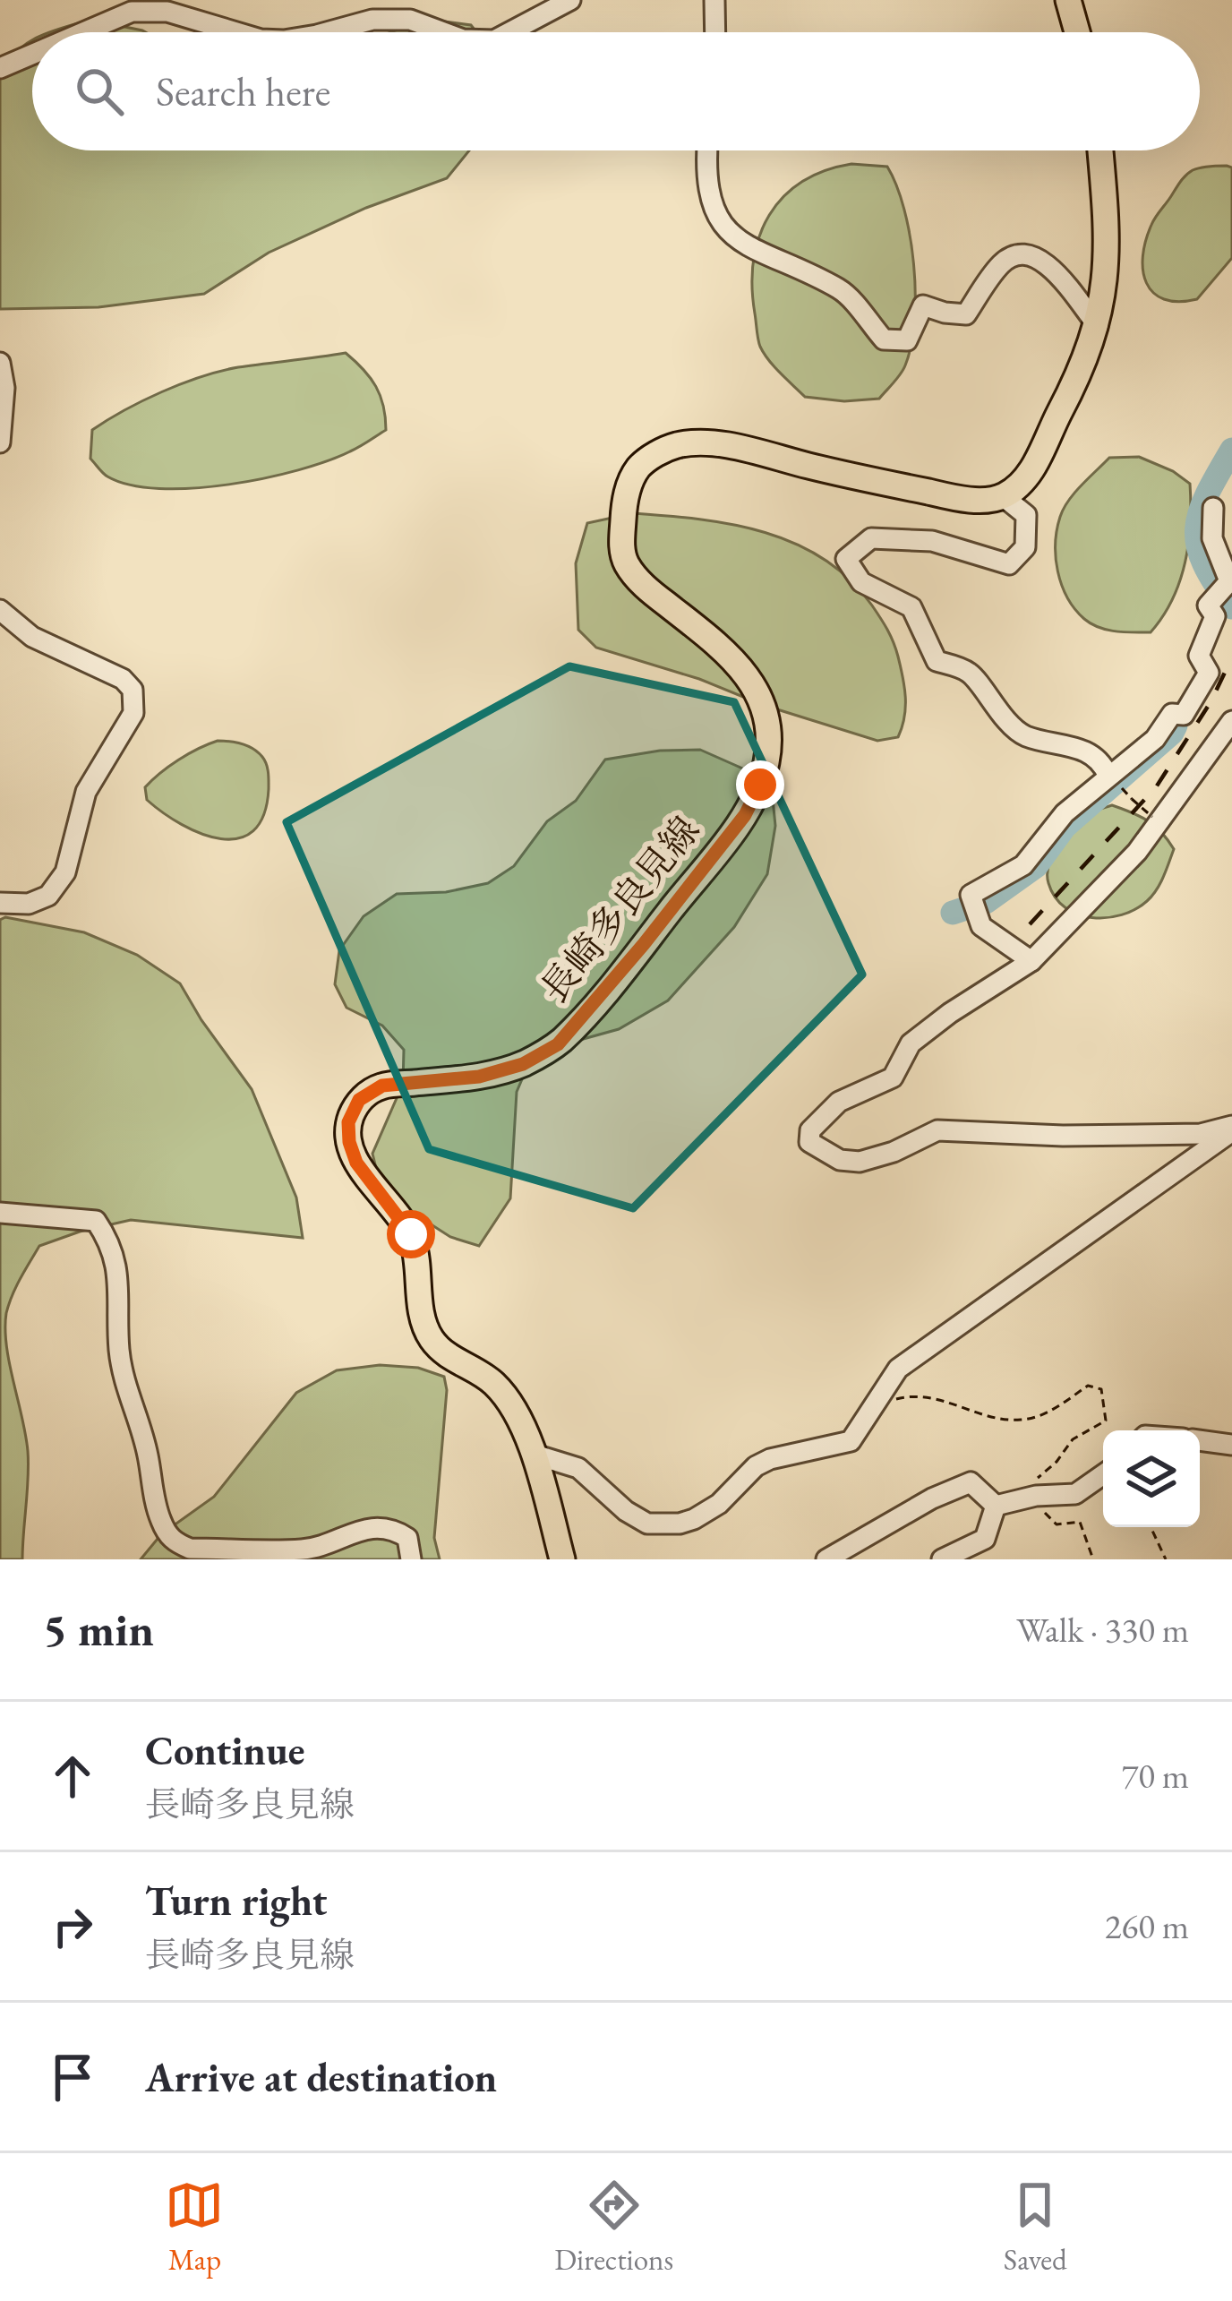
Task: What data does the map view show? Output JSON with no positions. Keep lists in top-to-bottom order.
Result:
{
  "streets": {
    "main road": ["長崎多良見線"]
  },
  "page": {
    "search": "Search here",
    "heading": ["5 min", "Walk · 330 m"],
    "list": [
      ["Continue", "長崎多良見線", "70 m"],
      ["Turn right", "長崎多良見線", "260 m"],
      "Arrive at destination"
    ],
    "nav": ["Map", "Directions", "Saved"]
  }
}
